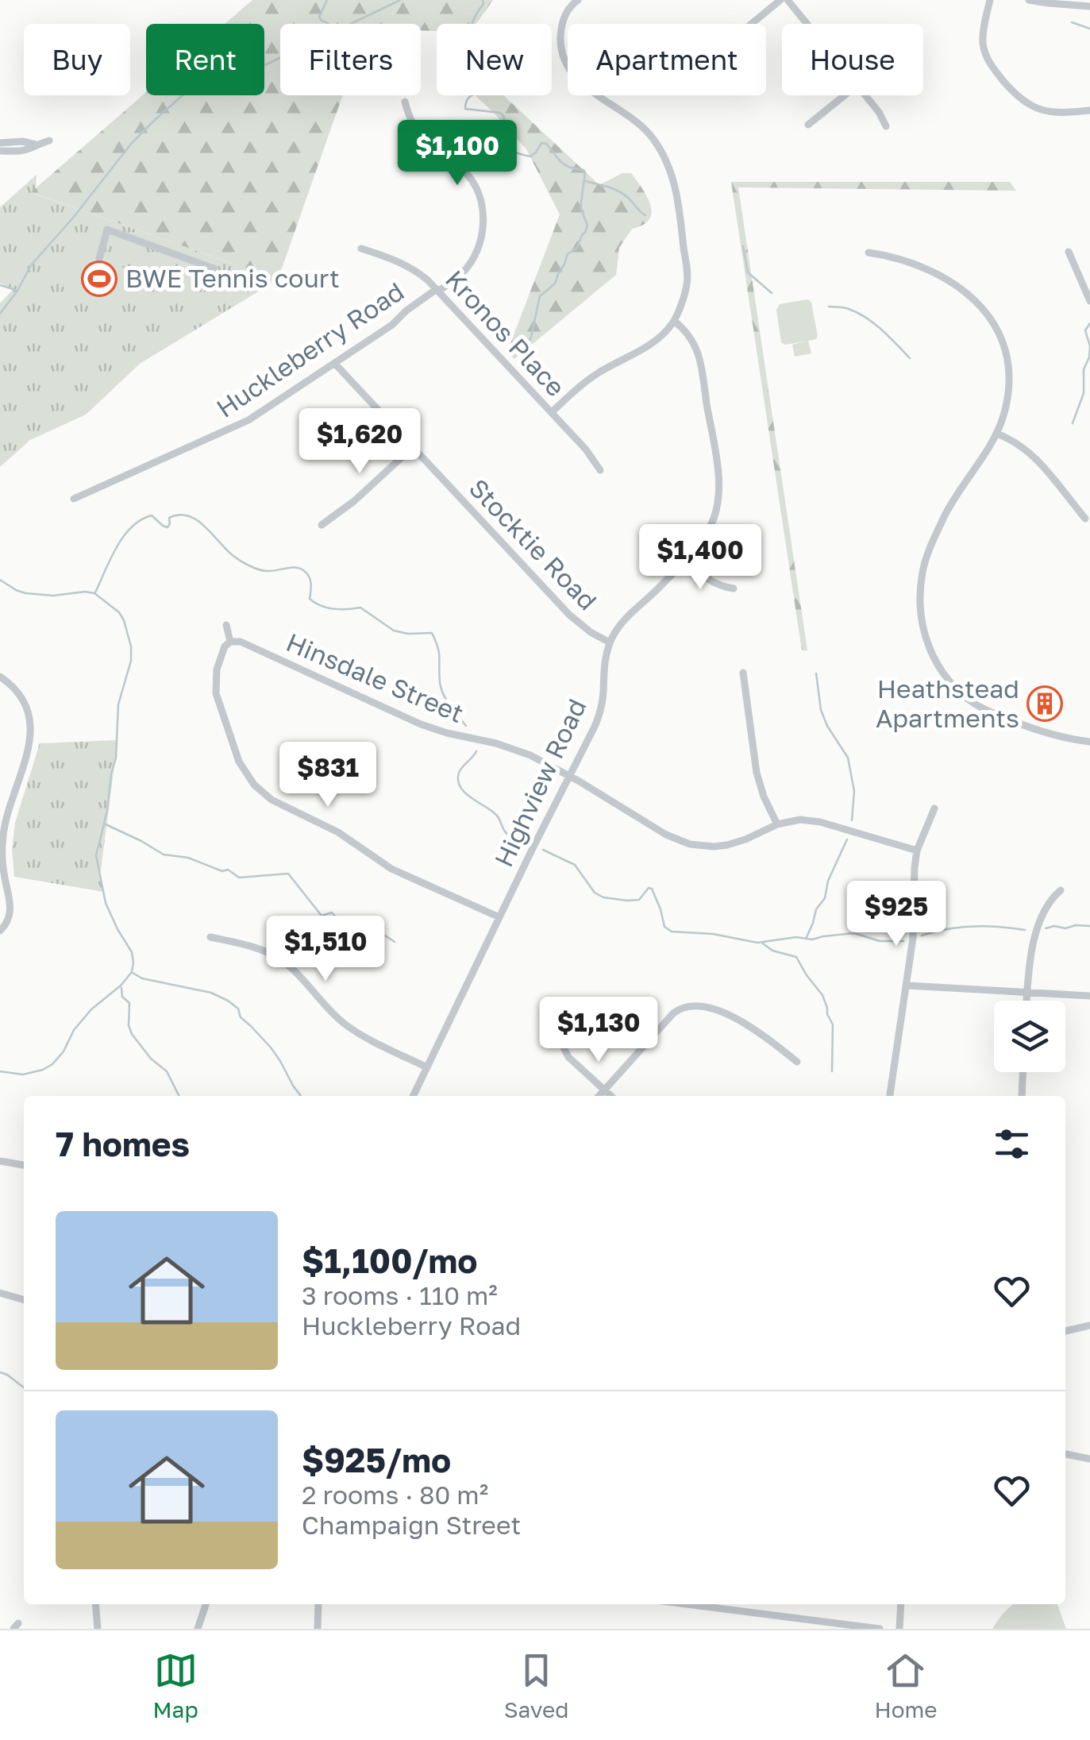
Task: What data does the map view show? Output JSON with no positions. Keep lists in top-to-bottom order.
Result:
{
  "streets": {
    "street": [
      "Kronos Place",
      "Huckleberry Road",
      "Stocktie Road",
      "Hinsdale Street",
      "Highview Road"
    ]
  },
  "crossings": [
    ["Kronos Place", "Huckleberry Road"],
    ["Huckleberry Road", "Stocktie Road"],
    ["Stocktie Road", "Highview Road"],
    ["Hinsdale Street", "Highview Road"]
  ],
  "places": {
    "sports": ["BWE Tennis court"],
    "building": ["Heathstead Apartments"]
  },
  "page": {
    "chip": [
      "Buy",
      "Rent",
      "Filters",
      "New",
      "Apartment",
      "House"
    ],
    "price": [
      "$1,100",
      "$1,620",
      "$1,400",
      "$831",
      "$925",
      "$1,510",
      "$1,130"
    ],
    "heading": "7 homes",
    "list": [
      {
        "name": "$1,100/mo",
        "note": "3 rooms · 110 m² · Huckleberry Road"
      },
      {
        "name": "$925/mo",
        "note": "2 rooms · 80 m² · Champaign Street"
      }
    ],
    "tabs": ["Map", "Saved", "Home"]
  }
}
